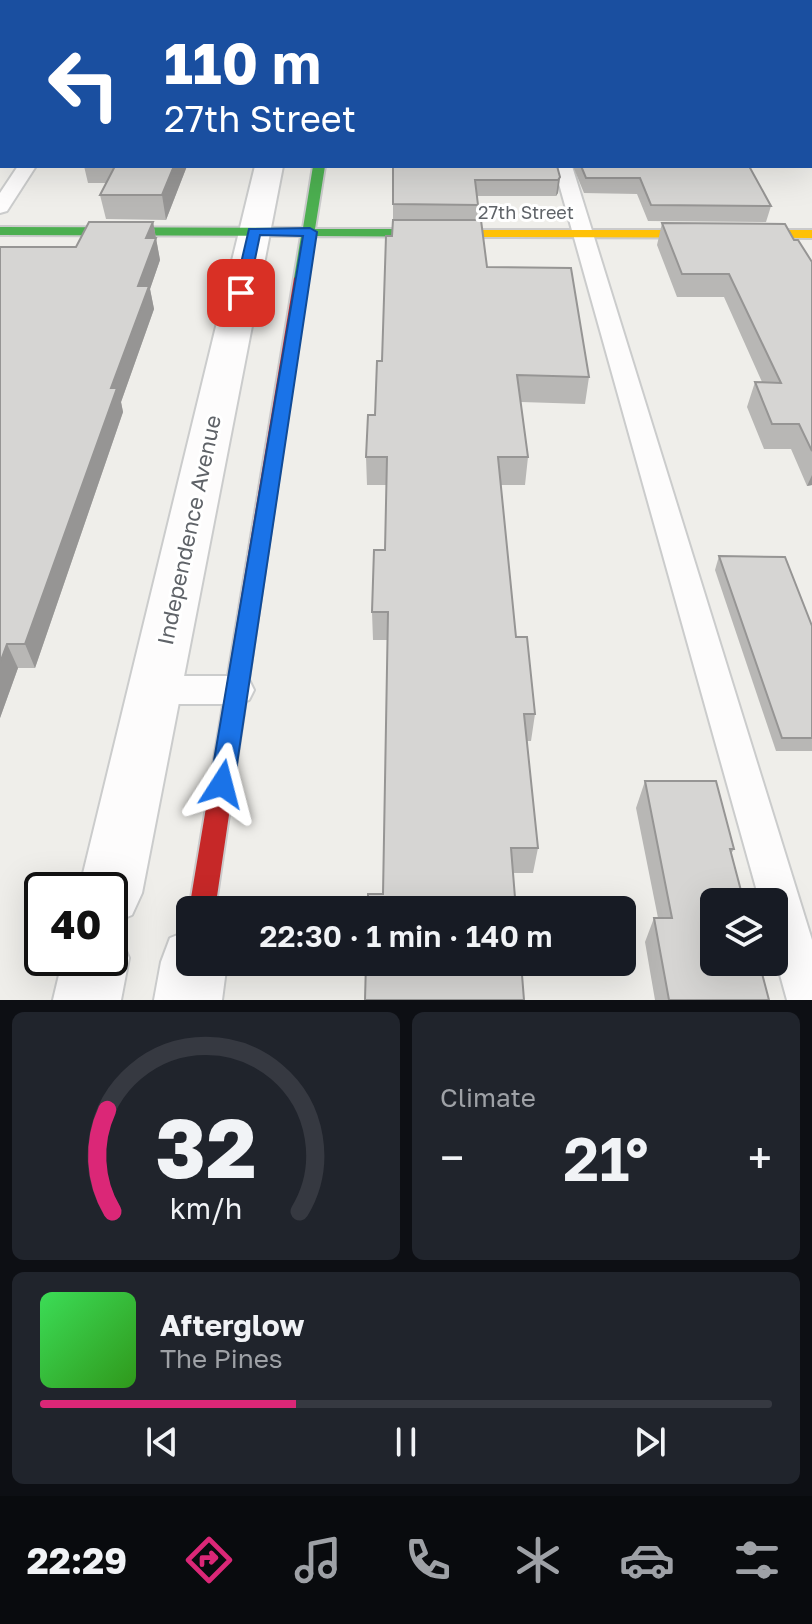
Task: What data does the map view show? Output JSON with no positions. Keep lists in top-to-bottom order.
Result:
{
  "streets": {
    "street": ["27th Street", "Independence Avenue"]
  },
  "crossings": [
    ["27th Street", "Independence Avenue"]
  ],
  "page": {
    "turn": ["110 m", "27th Street"],
    "limit": "40",
    "trip": "22:30 · 1 min · 140 m",
    "tile": "Climate",
    "heat": ["−", "21°", "+"],
    "song": ["Afterglow", "The Pines"],
    "tabs": "22:29",
    "gauge": ["32", "km/h"]
  }
}
